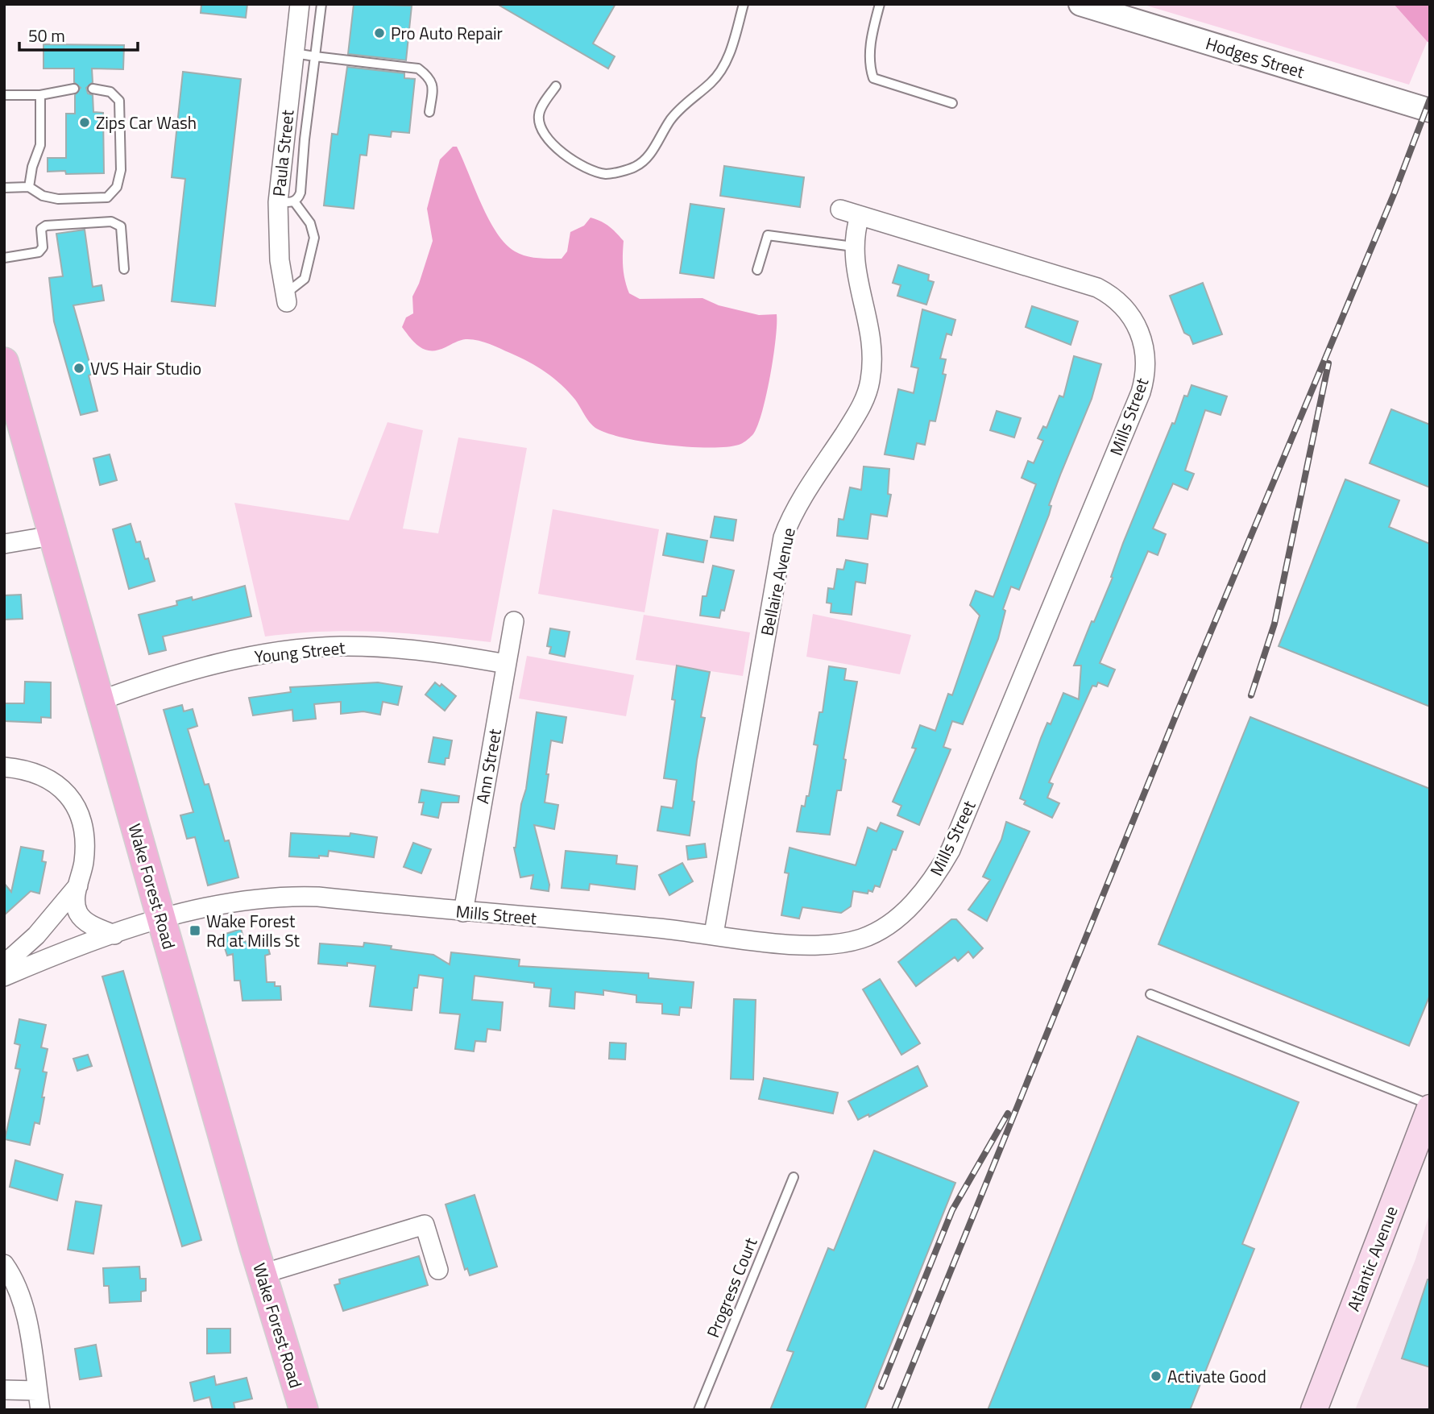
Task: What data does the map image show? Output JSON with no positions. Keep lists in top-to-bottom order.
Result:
{
  "streets": {
    "main road": ["Wake Forest Road", "Atlantic Avenue"],
    "street": [
      "Hodges Street",
      "Paula Street",
      "Mills Street",
      "Bellaire Avenue",
      "Young Street",
      "Ann Street"
    ],
    "lane": ["Progress Court"]
  },
  "crossings": [
    ["Mills Street", "Bellaire Avenue"],
    ["Mills Street", "Ann Street"],
    ["Mills Street", "Wake Forest Road"],
    ["Young Street", "Ann Street"],
    ["Young Street", "Wake Forest Road"]
  ],
  "places": {
    "other": [
      "Pro Auto Repair",
      "Zips Car Wash",
      "VVS Hair Studio",
      "Activate Good"
    ],
    "transit": ["Wake Forest Rd at Mills St"]
  },
  "scale_bar": "50 m"
}
